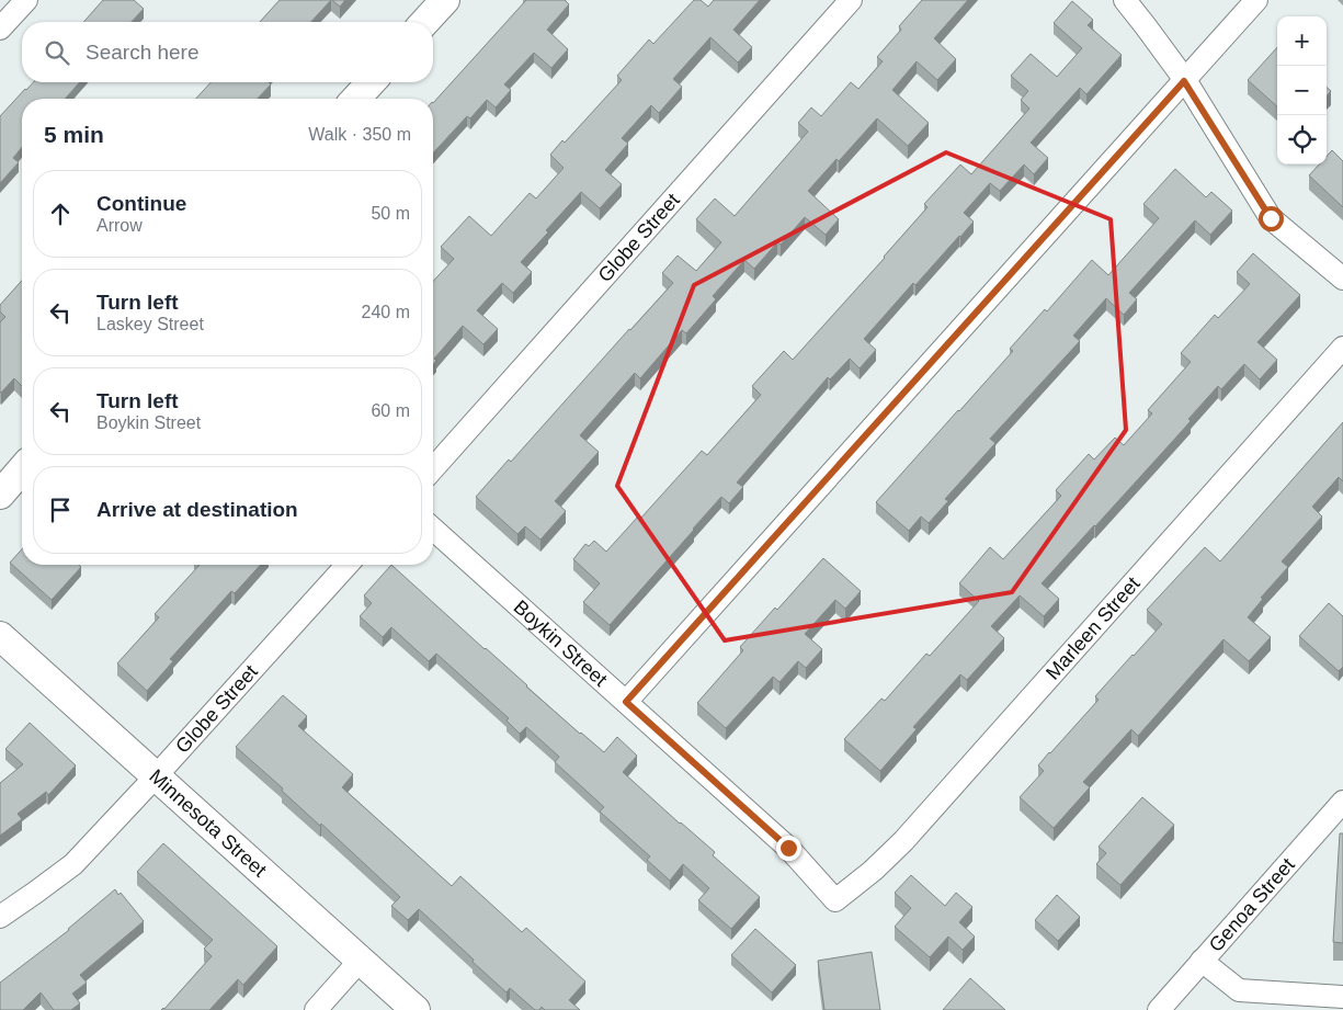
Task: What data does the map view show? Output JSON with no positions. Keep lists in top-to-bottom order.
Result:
{
  "streets": {
    "street": [
      "Globe Street",
      "Marleen Street",
      "Boykin Street",
      "Minnesota Street",
      "Genoa Street"
    ]
  },
  "crossings": [
    ["Globe Street", "Minnesota Street"],
    ["Marleen Street", "Boykin Street"]
  ],
  "page": {
    "map_buttons": ["+", "−"],
    "search": "Search here",
    "heading": ["5 min", "Walk · 350 m"],
    "list": [
      ["Continue", "Arrow", "50 m"],
      ["Turn left", "Laskey Street", "240 m"],
      ["Turn left", "Boykin Street", "60 m"],
      "Arrive at destination"
    ]
  }
}
